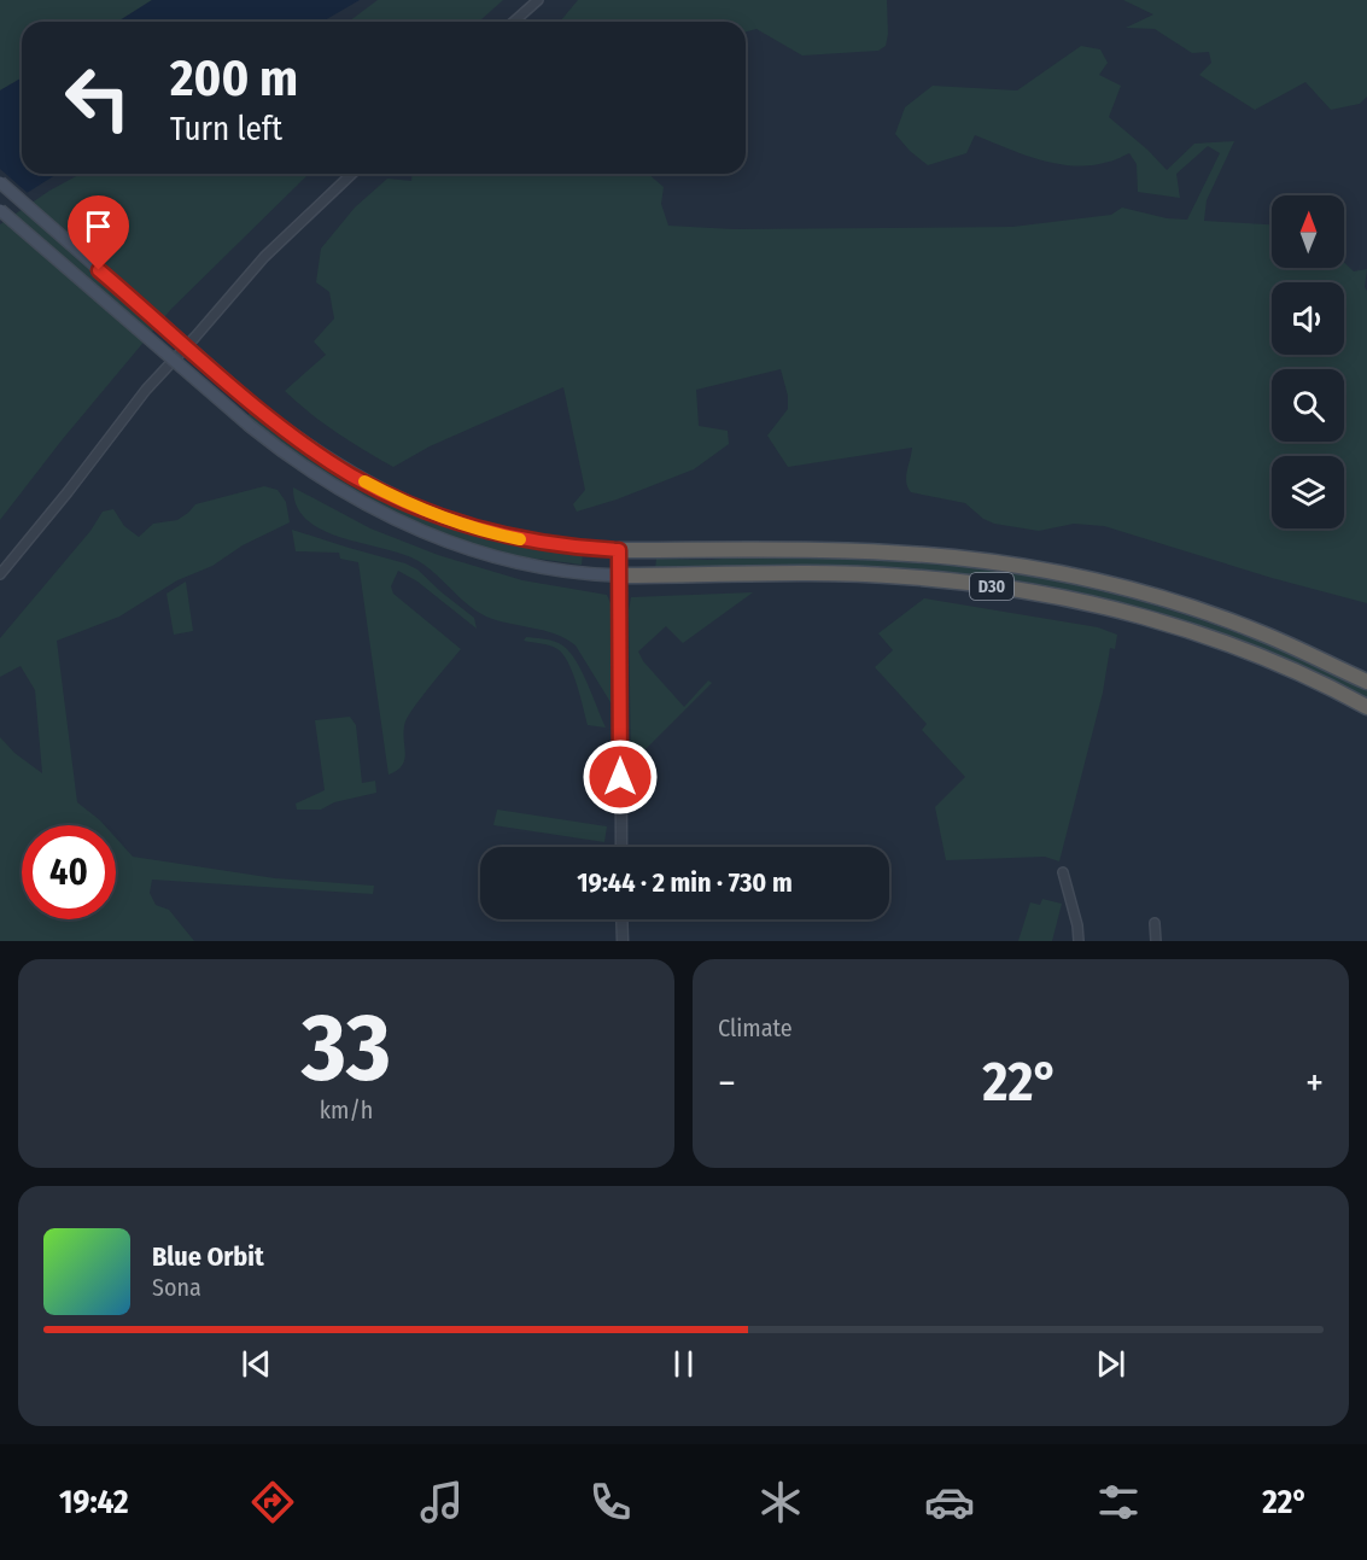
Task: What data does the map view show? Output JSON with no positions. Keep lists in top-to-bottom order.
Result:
{
  "streets": {
    "highway": ["D30"]
  },
  "north": "top",
  "page": {
    "turn": ["200 m", "Turn left"],
    "limit": "40",
    "trip": "19:44 · 2 min · 730 m",
    "tile": [
      ["33", "km/h"],
      "Climate"
    ],
    "heat": ["−", "22°", "+"],
    "song": ["Blue Orbit", "Sona"],
    "tabs": ["19:42", "22°"]
  }
}
